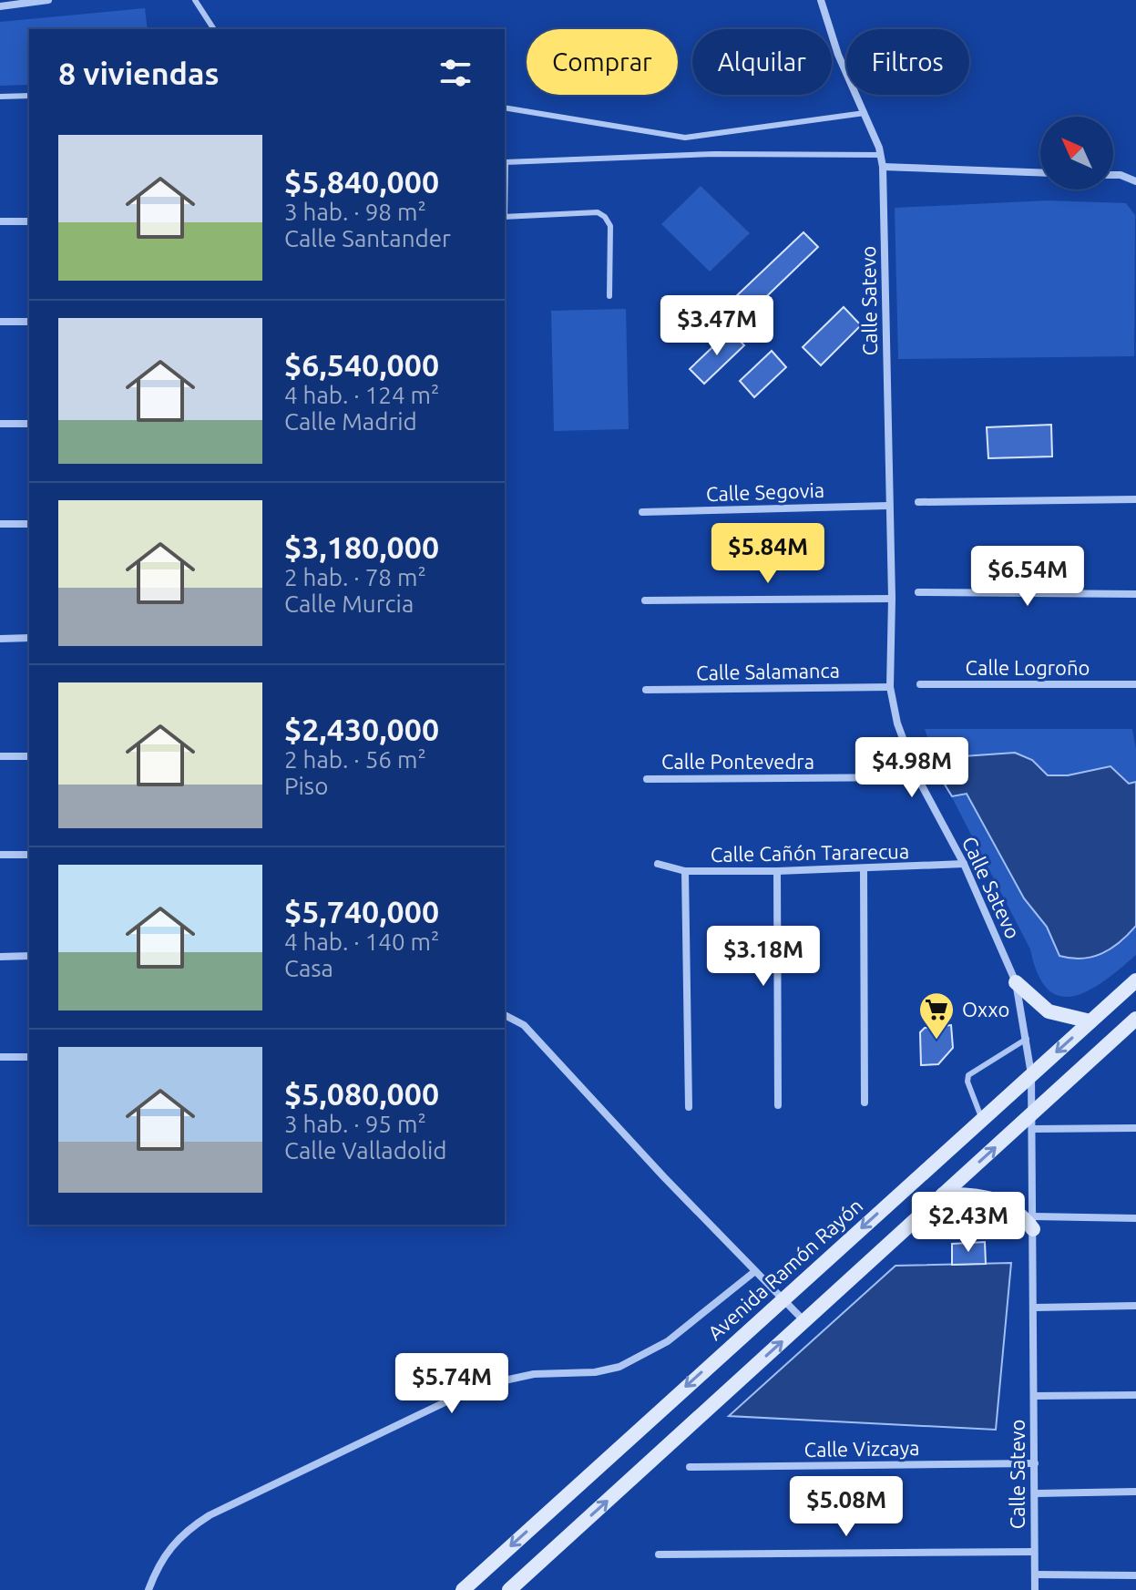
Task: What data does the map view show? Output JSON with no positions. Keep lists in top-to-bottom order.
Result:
{
  "streets": {
    "main road": ["Avenida Ramón Rayón"],
    "street": [
      "Calle Satevo",
      "Calle Segovia",
      "Calle Logroño",
      "Calle Salamanca",
      "Calle Pontevedra",
      "Calle Cañón Tararecua",
      "Calle Vizcaya"
    ]
  },
  "crossings": [
    ["Calle Satevo", "Calle Segovia"],
    ["Calle Satevo", "Calle Salamanca"],
    ["Calle Satevo", "Calle Pontevedra"],
    ["Calle Satevo", "Calle Cañón Tararecua"],
    ["Calle Satevo", "Avenida Ramón Rayón"],
    ["Calle Satevo", "Calle Vizcaya"]
  ],
  "places": {
    "supermarket": ["Oxxo"]
  },
  "north": "top left",
  "page": {
    "chip": ["Comprar", "Alquilar", "Filtros"],
    "heading": "8 viviendas",
    "list": [
      {
        "name": "$5,840,000",
        "note": "3 hab. · 98 m² · Calle Santander"
      },
      {
        "name": "$6,540,000",
        "note": "4 hab. · 124 m² · Calle Madrid"
      },
      {
        "name": "$3,180,000",
        "note": "2 hab. · 78 m² · Calle Murcia"
      },
      {
        "name": "$2,430,000",
        "note": "2 hab. · 56 m² · Piso"
      },
      {
        "name": "$5,740,000",
        "note": "4 hab. · 140 m² · Casa"
      },
      {
        "name": "$5,080,000",
        "note": "3 hab. · 95 m² · Calle Valladolid"
      }
    ],
    "price": [
      "$3.47M",
      "$5.84M",
      "$6.54M",
      "$4.98M",
      "$3.18M",
      "$2.43M",
      "$5.74M",
      "$5.08M"
    ]
  }
}
